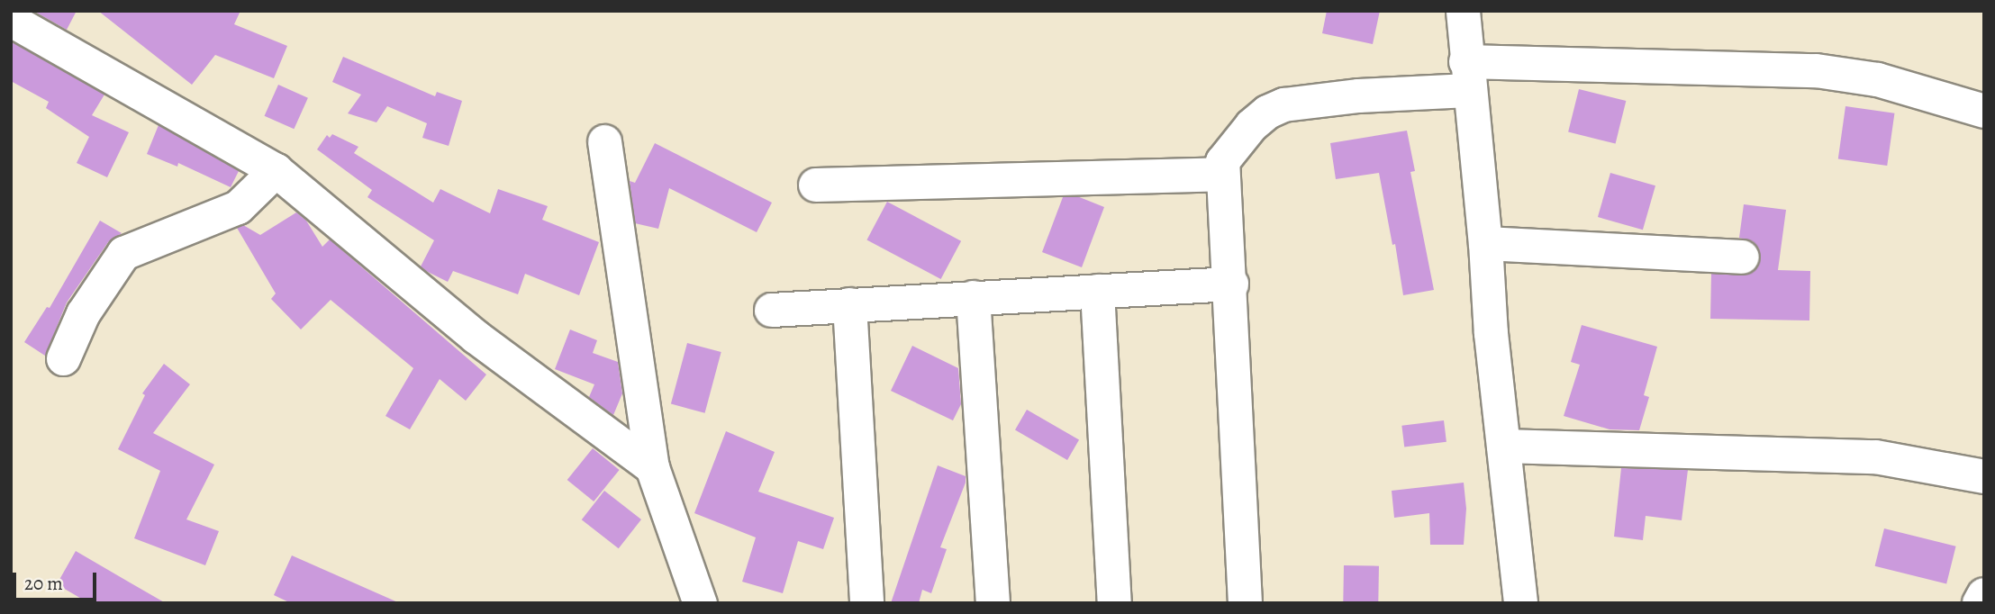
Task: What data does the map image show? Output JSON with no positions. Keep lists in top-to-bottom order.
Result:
{
  "scale_bar": "20 m"
}
